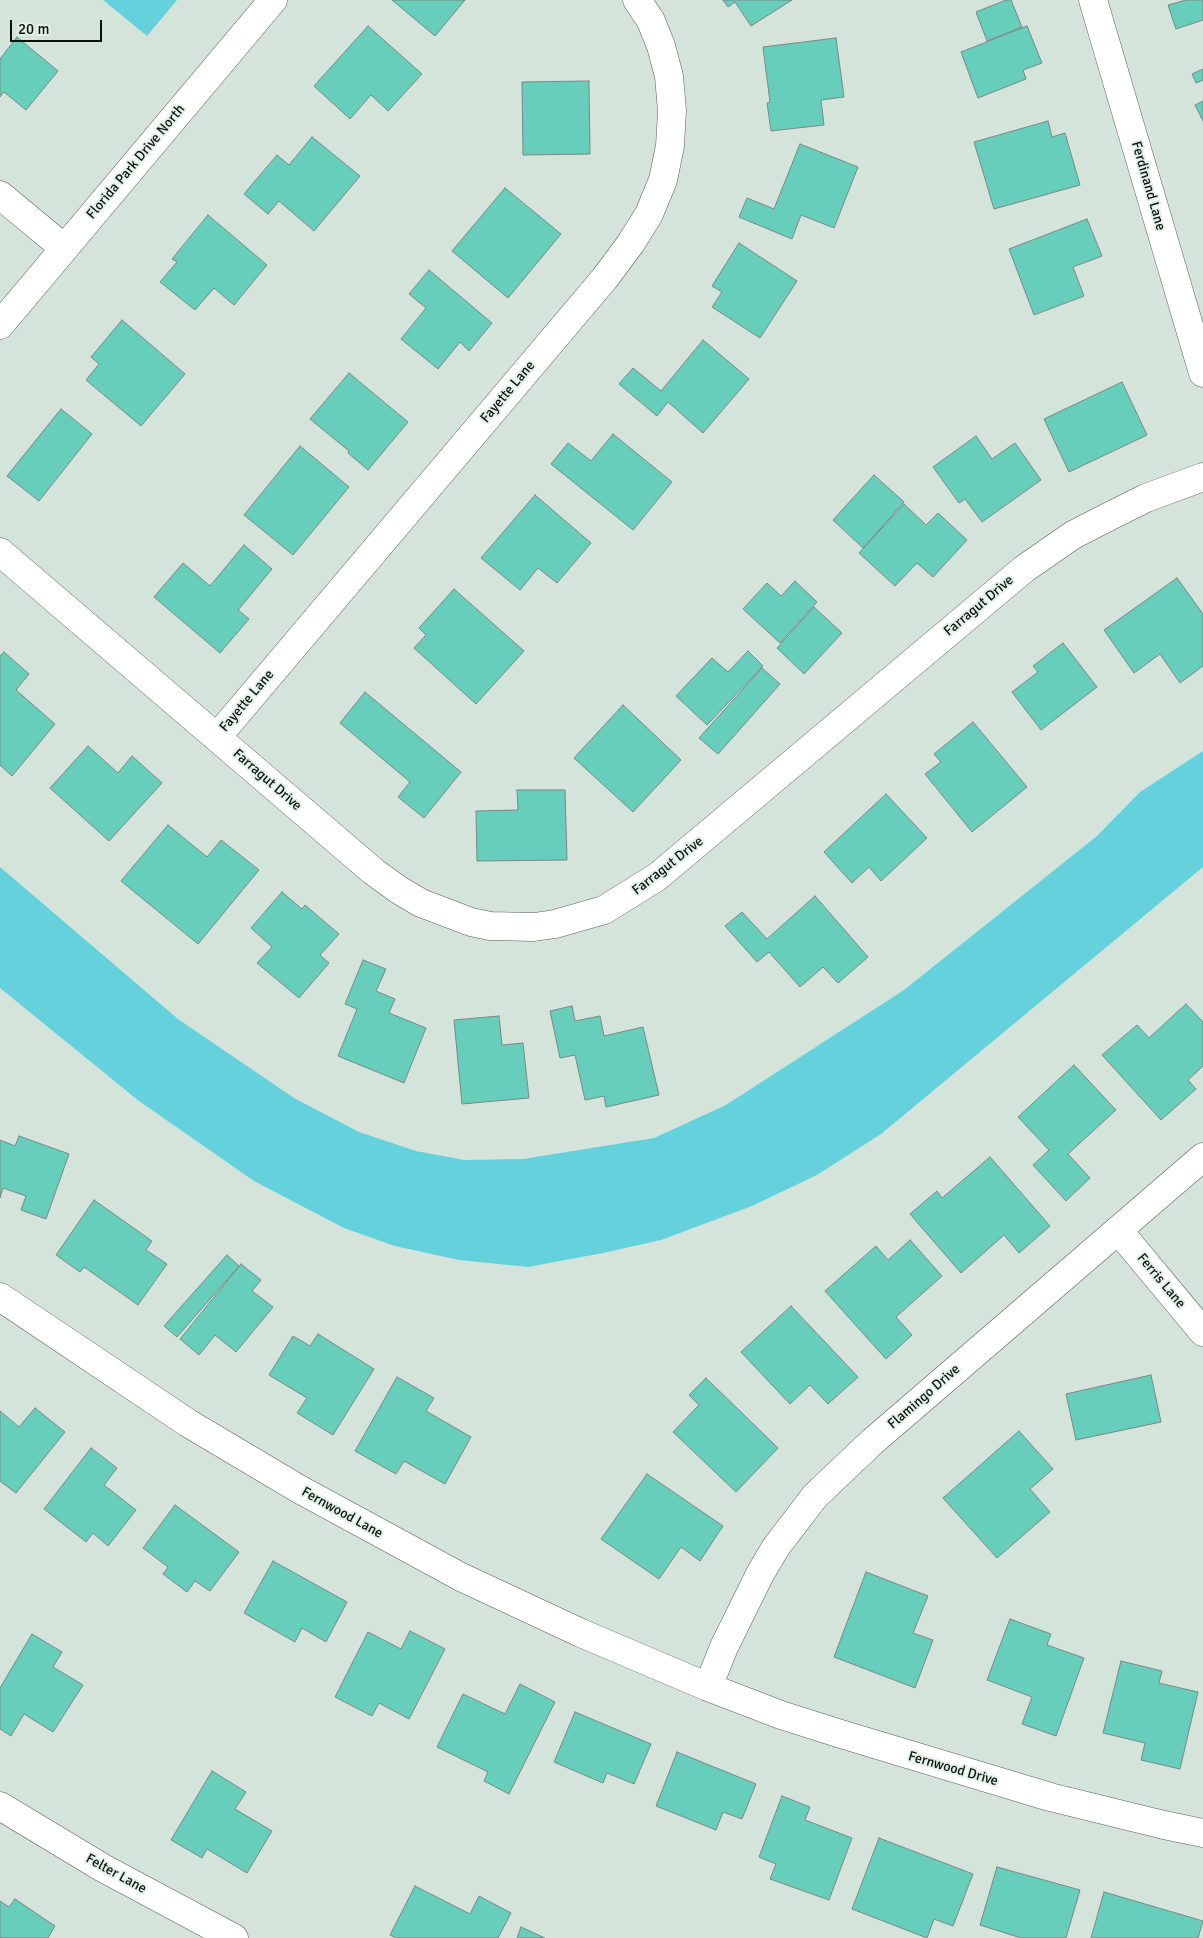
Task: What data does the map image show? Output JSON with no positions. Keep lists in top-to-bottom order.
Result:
{
  "streets": {
    "street": [
      "Florida Park Drive North",
      "Ferdinand Lane",
      "Fayette Lane",
      "Farragut Drive",
      "Ferris Lane",
      "Flamingo Drive",
      "Fernwood Lane",
      "Fernwood Drive",
      "Felter Lane"
    ]
  },
  "crossings": [
    ["Fayette Lane", "Farragut Drive"],
    ["Ferris Lane", "Flamingo Drive"],
    ["Flamingo Drive", "Fernwood Lane"],
    ["Flamingo Drive", "Fernwood Drive"],
    ["Fernwood Lane", "Fernwood Drive"]
  ],
  "scale_bar": "20 m"
}
